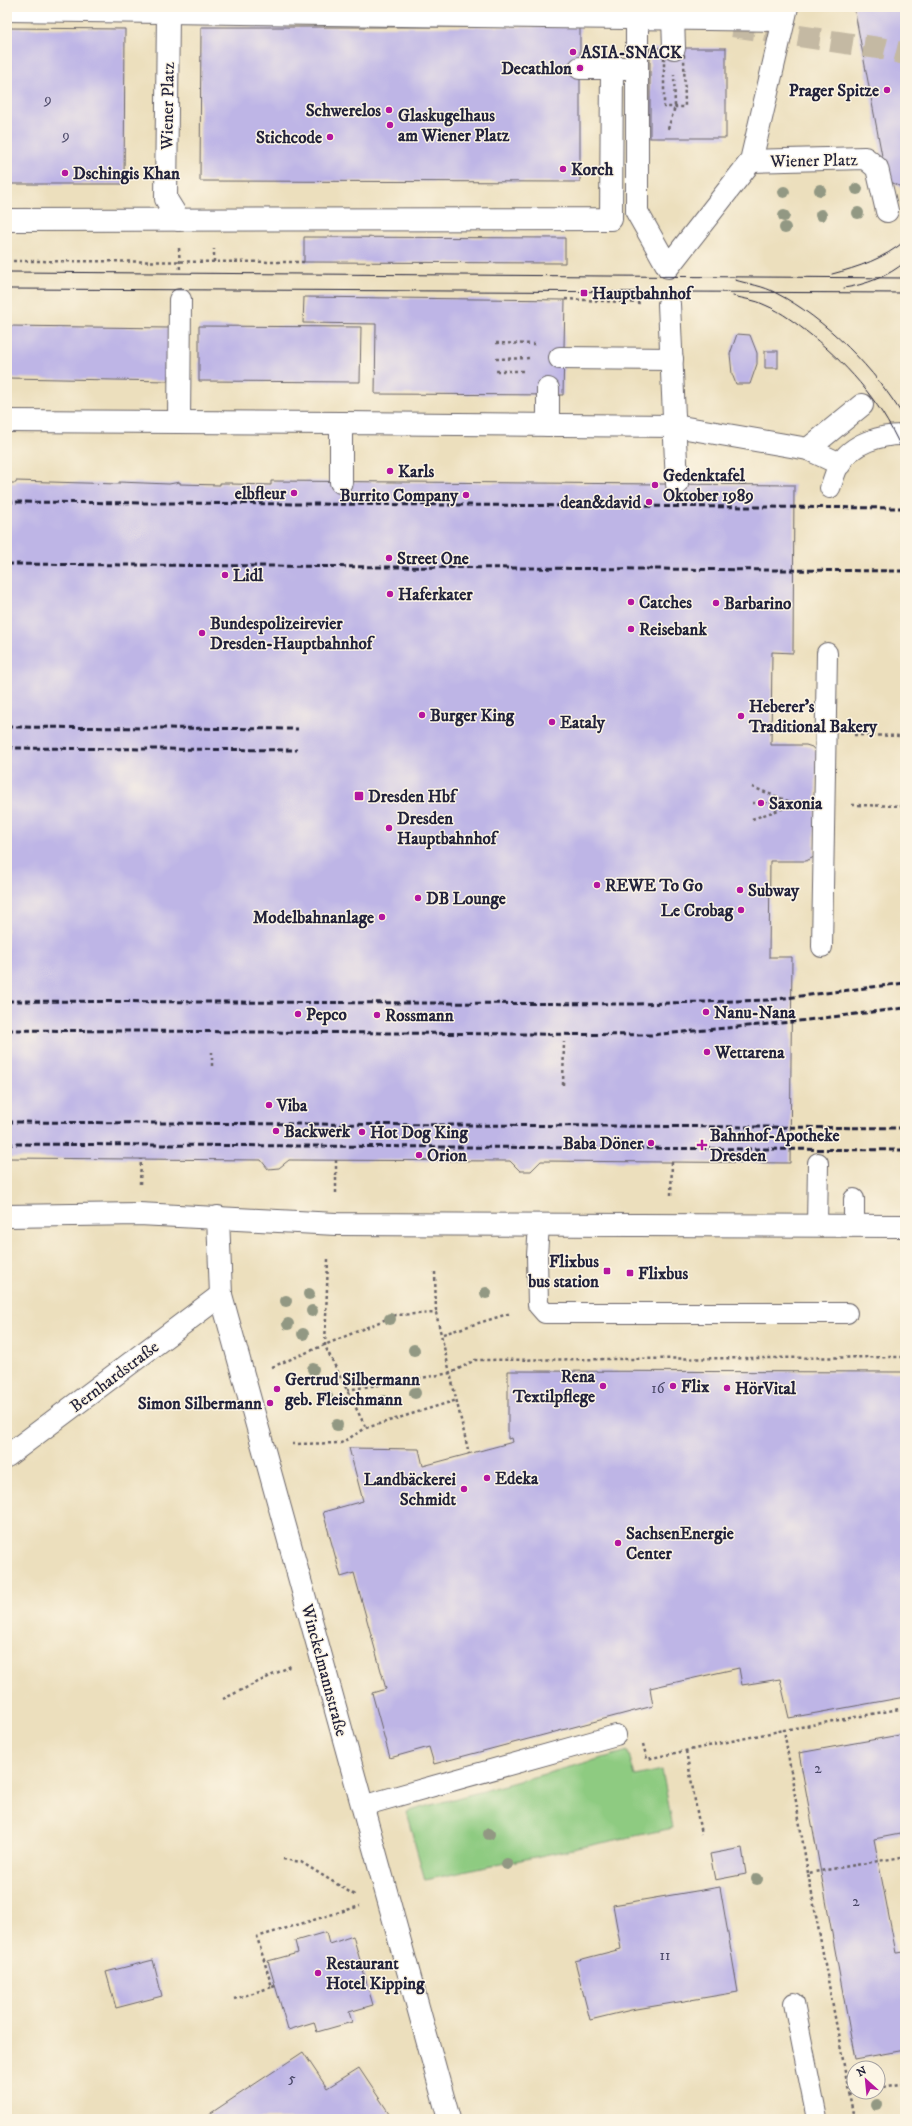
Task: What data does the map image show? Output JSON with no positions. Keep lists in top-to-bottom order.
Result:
{
  "streets": {
    "street": ["Wiener Platz", "Bernhardstraße", "Winckelmannstraße"]
  },
  "crossings": [
    ["Bernhardstraße", "Winckelmannstraße"]
  ],
  "places": {
    "other": [
      "ASIA-SNACK",
      "Decathlon",
      "Prager Spitze",
      "Schwerelos",
      "Glaskugelhaus am Wiener Platz",
      "Stichcode",
      "Korch",
      "Dschingis Khan",
      "Karls",
      "Gedenktafel Oktober 1989",
      "elbfleur",
      "Burrito Company",
      "dean&david",
      "Street One",
      "Lidl",
      "Haferkater",
      "Catches",
      "Barbarino",
      "Reisebank",
      "Bundespolizeirevier Dresden-Hauptbahnhof",
      "Burger King",
      "Heberer's Traditional Bakery",
      "Eataly",
      "Saxonia",
      "Dresden Hauptbahnhof",
      "REWE To Go",
      "Subway",
      "DB Lounge",
      "Le Crobag",
      "Modelbahnanlage",
      "Nanu-Nana",
      "Pepco",
      "Rossmann",
      "Wettarena",
      "Viba",
      "Backwerk",
      "Hot Dog King",
      "Baba Döner",
      "Orion",
      "Rena Textilpflege",
      "Flix",
      "HörVital",
      "Gertrud Silbermann geb. Fleischmann",
      "Simon Silbermann",
      "Edeka",
      "Landbäckerei Schmidt",
      "SachsenEnergie Center",
      "Restaurant Hotel Kipping"
    ],
    "transit": [
      "Hauptbahnhof",
      "Dresden Hbf",
      "Flixbus bus station",
      "Flixbus"
    ],
    "health": ["Bahnhof-Apotheke Dresden"]
  },
  "house_numbers": [
    "9",
    "9",
    "16",
    "2",
    "2",
    "11",
    "5"
  ],
  "north": "top left"
}
